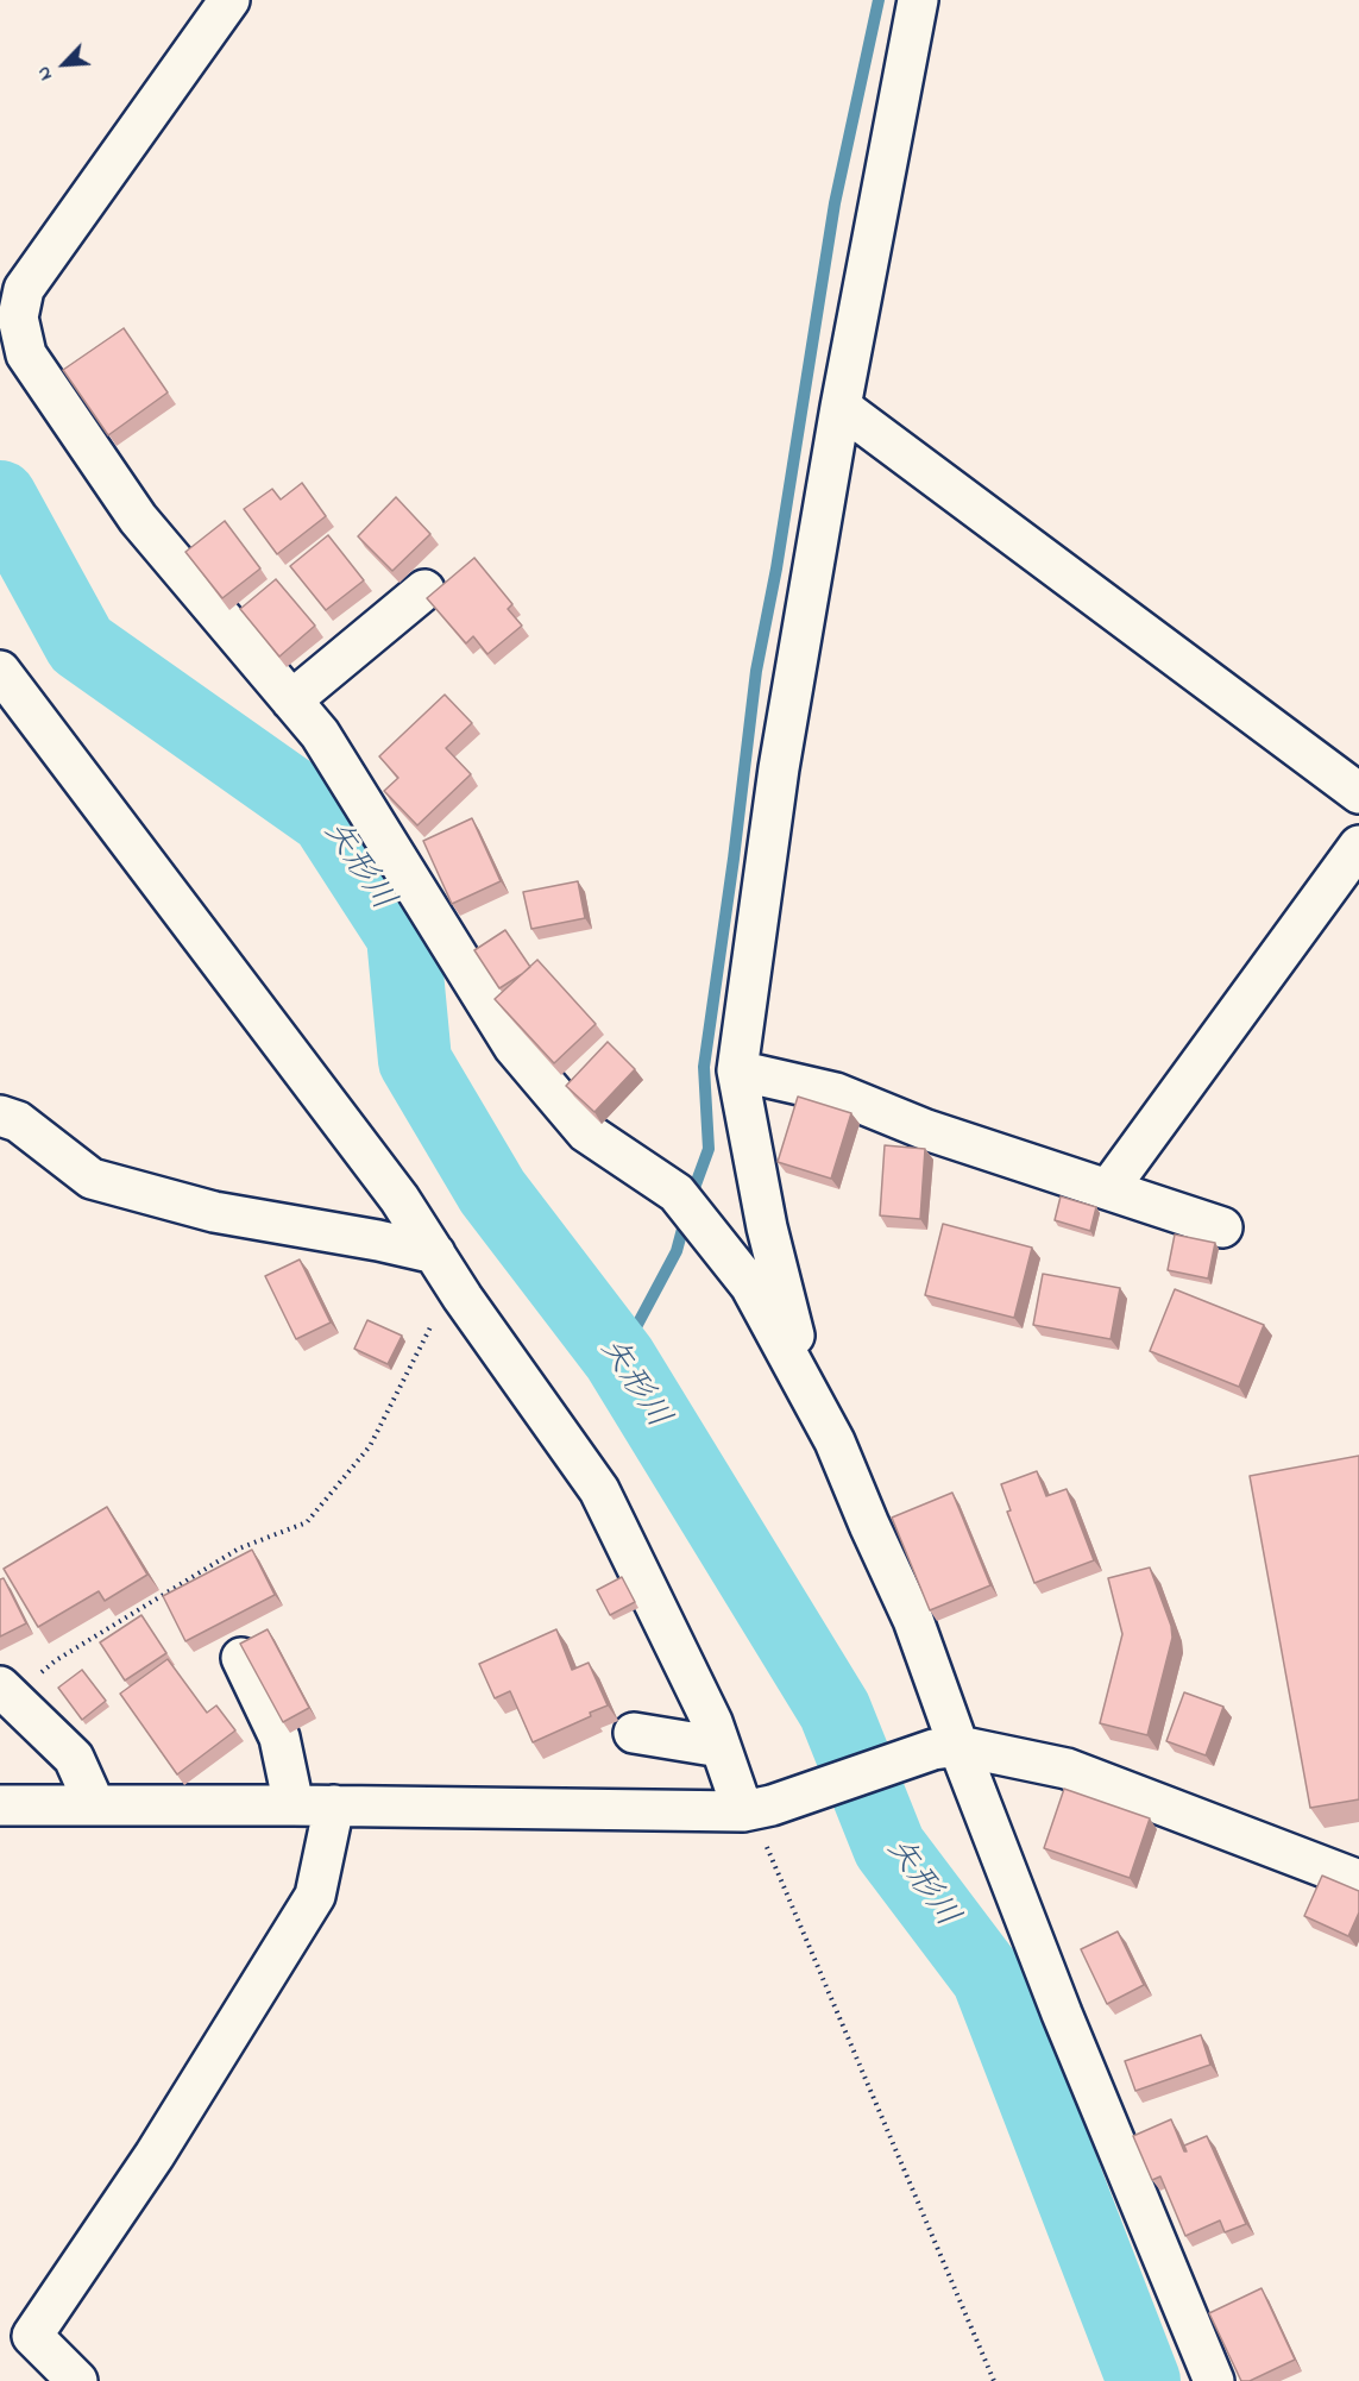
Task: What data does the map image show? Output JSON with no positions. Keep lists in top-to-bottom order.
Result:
{
  "water": ["矢形川"],
  "north": "bottom left"
}
